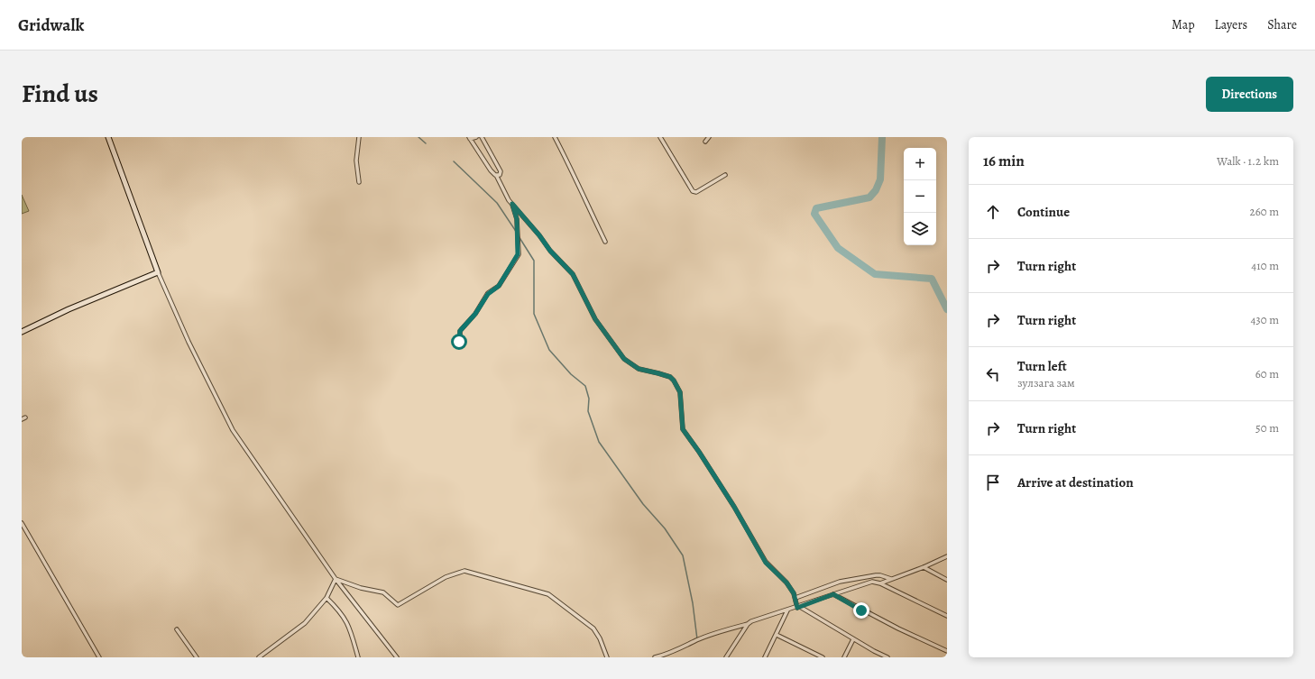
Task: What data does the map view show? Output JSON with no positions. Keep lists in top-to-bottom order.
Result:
{
  "page": {
    "header": "Gridwalk",
    "nav": ["Map", "Layers", "Share"],
    "title": "Find us",
    "buttons": "Directions",
    "heading": ["16 min", "Walk · 1.2 km"],
    "map_buttons": ["+", "−"],
    "list": [
      ["Continue", "260 m"],
      ["Turn right", "410 m"],
      ["Turn right", "430 m"],
      ["Turn left", "зулзага зам", "60 m"],
      ["Turn right", "50 m"],
      "Arrive at destination"
    ]
  }
}
